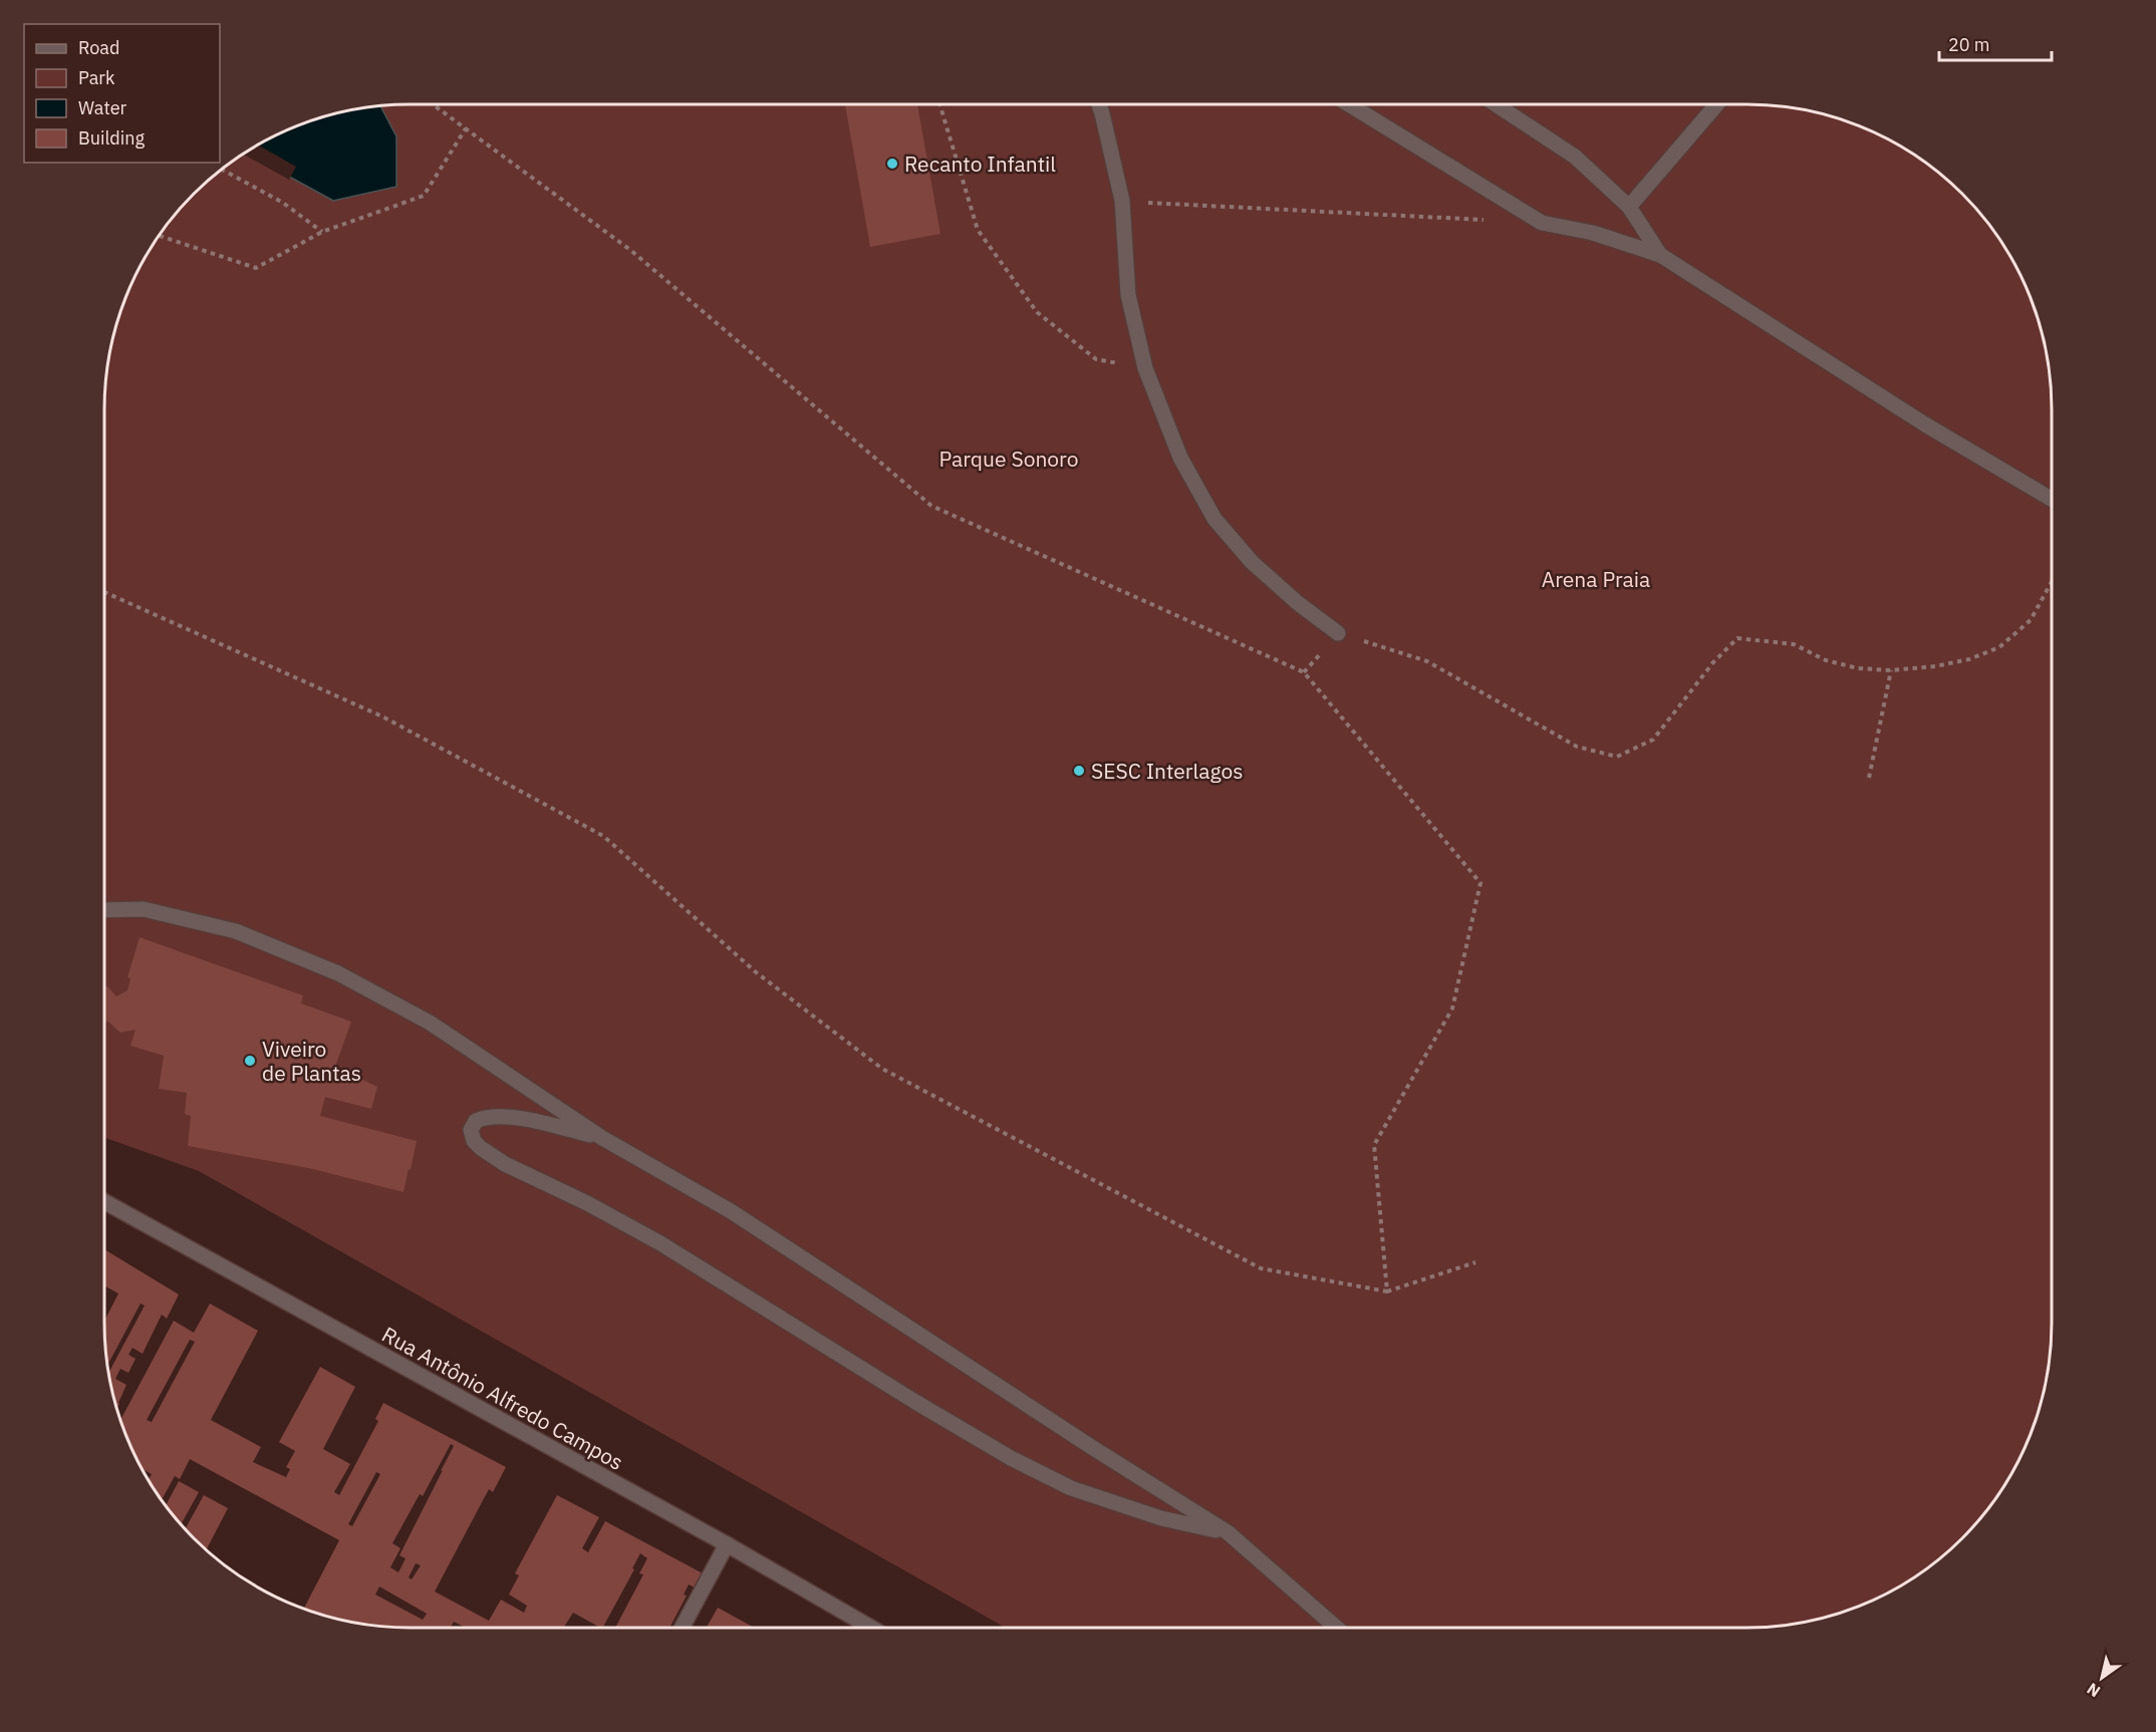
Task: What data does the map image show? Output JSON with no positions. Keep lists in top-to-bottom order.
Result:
{
  "streets": {
    "street": ["Rua Antônio Alfredo Campos"]
  },
  "parks": ["Parque Sonoro", "Arena Praia"],
  "places": ["Recanto Infantil", "SESC Interlagos", "Viveiro de Plantas"],
  "legend": [
    "Road",
    "Park",
    "Water",
    "Building"
  ],
  "scale_bar": "20 m",
  "north": "bottom left"
}
